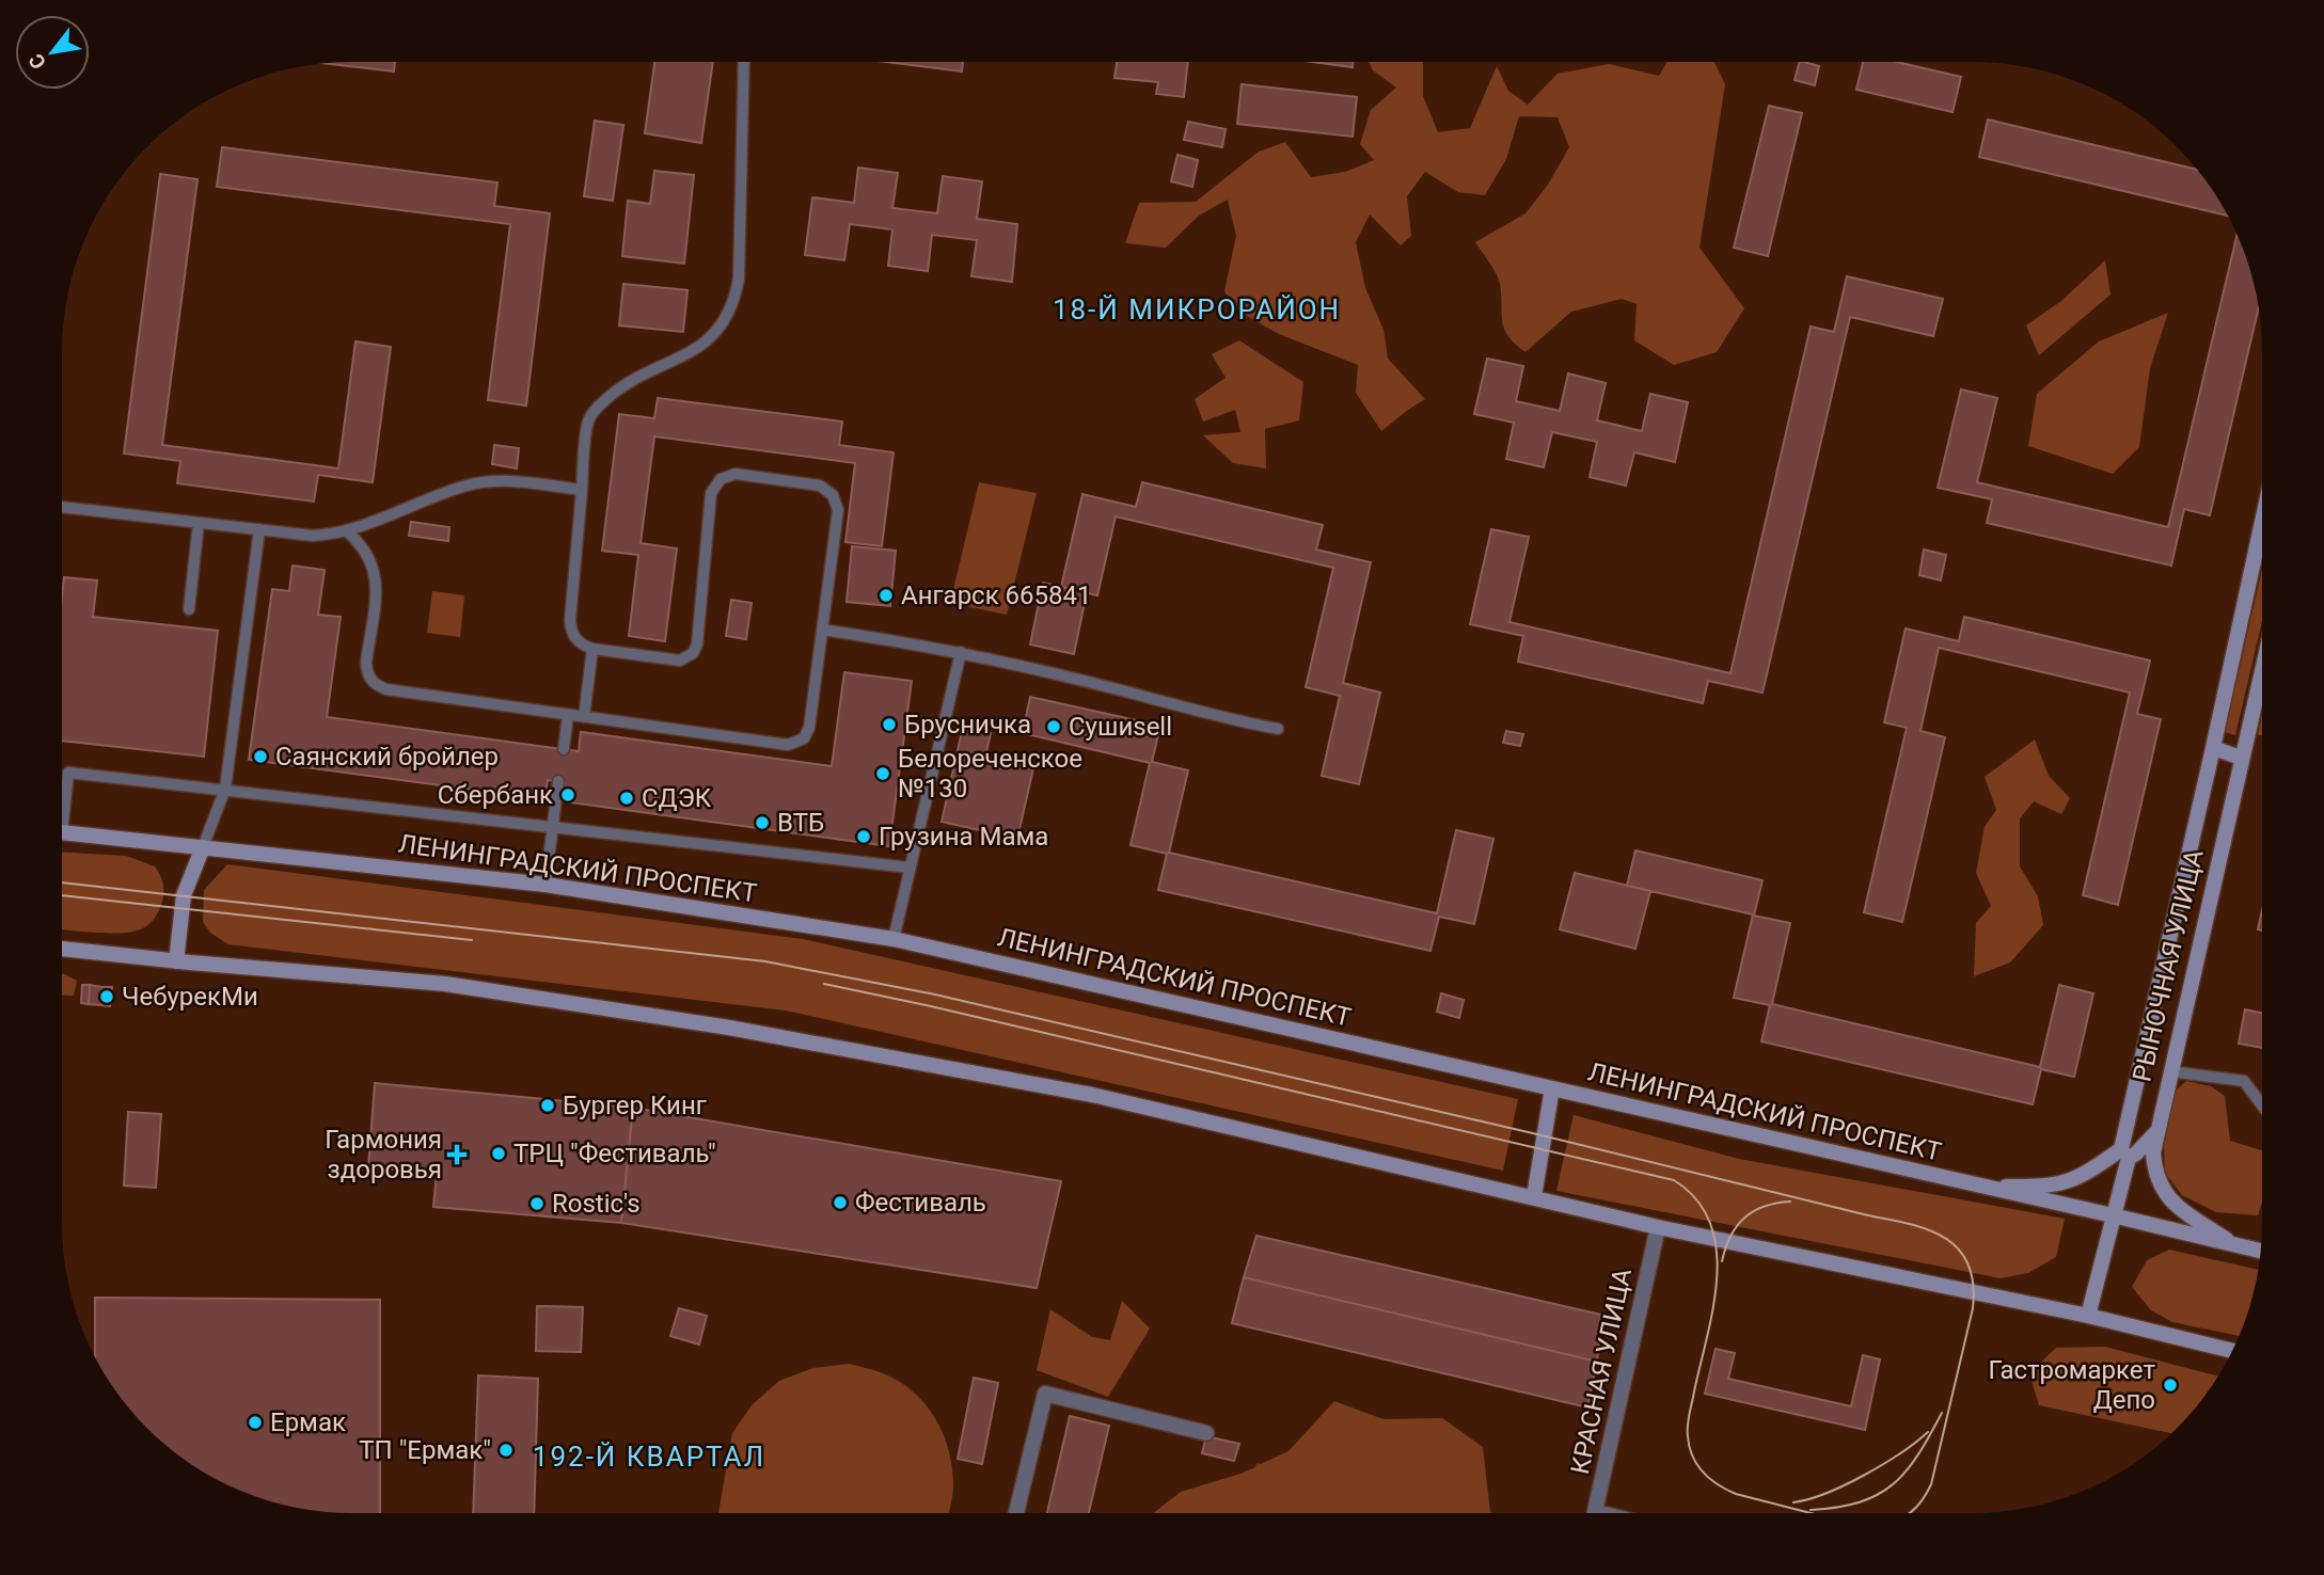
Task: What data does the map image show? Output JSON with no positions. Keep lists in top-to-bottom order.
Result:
{
  "streets": {
    "main road": ["ЛЕНИНГРАДСКИЙ ПРОСПЕКТ", "РЫНОЧНАЯ УЛИЦА"],
    "street": ["КРАСНАЯ УЛИЦА"]
  },
  "crossings": [
    ["ЛЕНИНГРАДСКИЙ ПРОСПЕКТ", "РЫНОЧНАЯ УЛИЦА"]
  ],
  "districts": ["18-Й МИКРОРАЙОН", "192-Й КВАРТАЛ"],
  "places": {
    "other": [
      "Ангарск 665841",
      "Брусничка",
      "Сушиsell",
      "Саянский бройлер",
      "Белореченское №130",
      "Сбербанк",
      "СДЭК",
      "ВТБ",
      "Грузина Мама",
      "ЧебурекМи",
      "Бургер Кинг",
      "ТРЦ \"Фестиваль\"",
      "Фестиваль",
      "Rostic's",
      "Гастромаркет Депо",
      "Ермак",
      "ТП \"Ермак\""
    ],
    "health": ["Гармония здоровья"]
  },
  "north": "bottom left"
}
